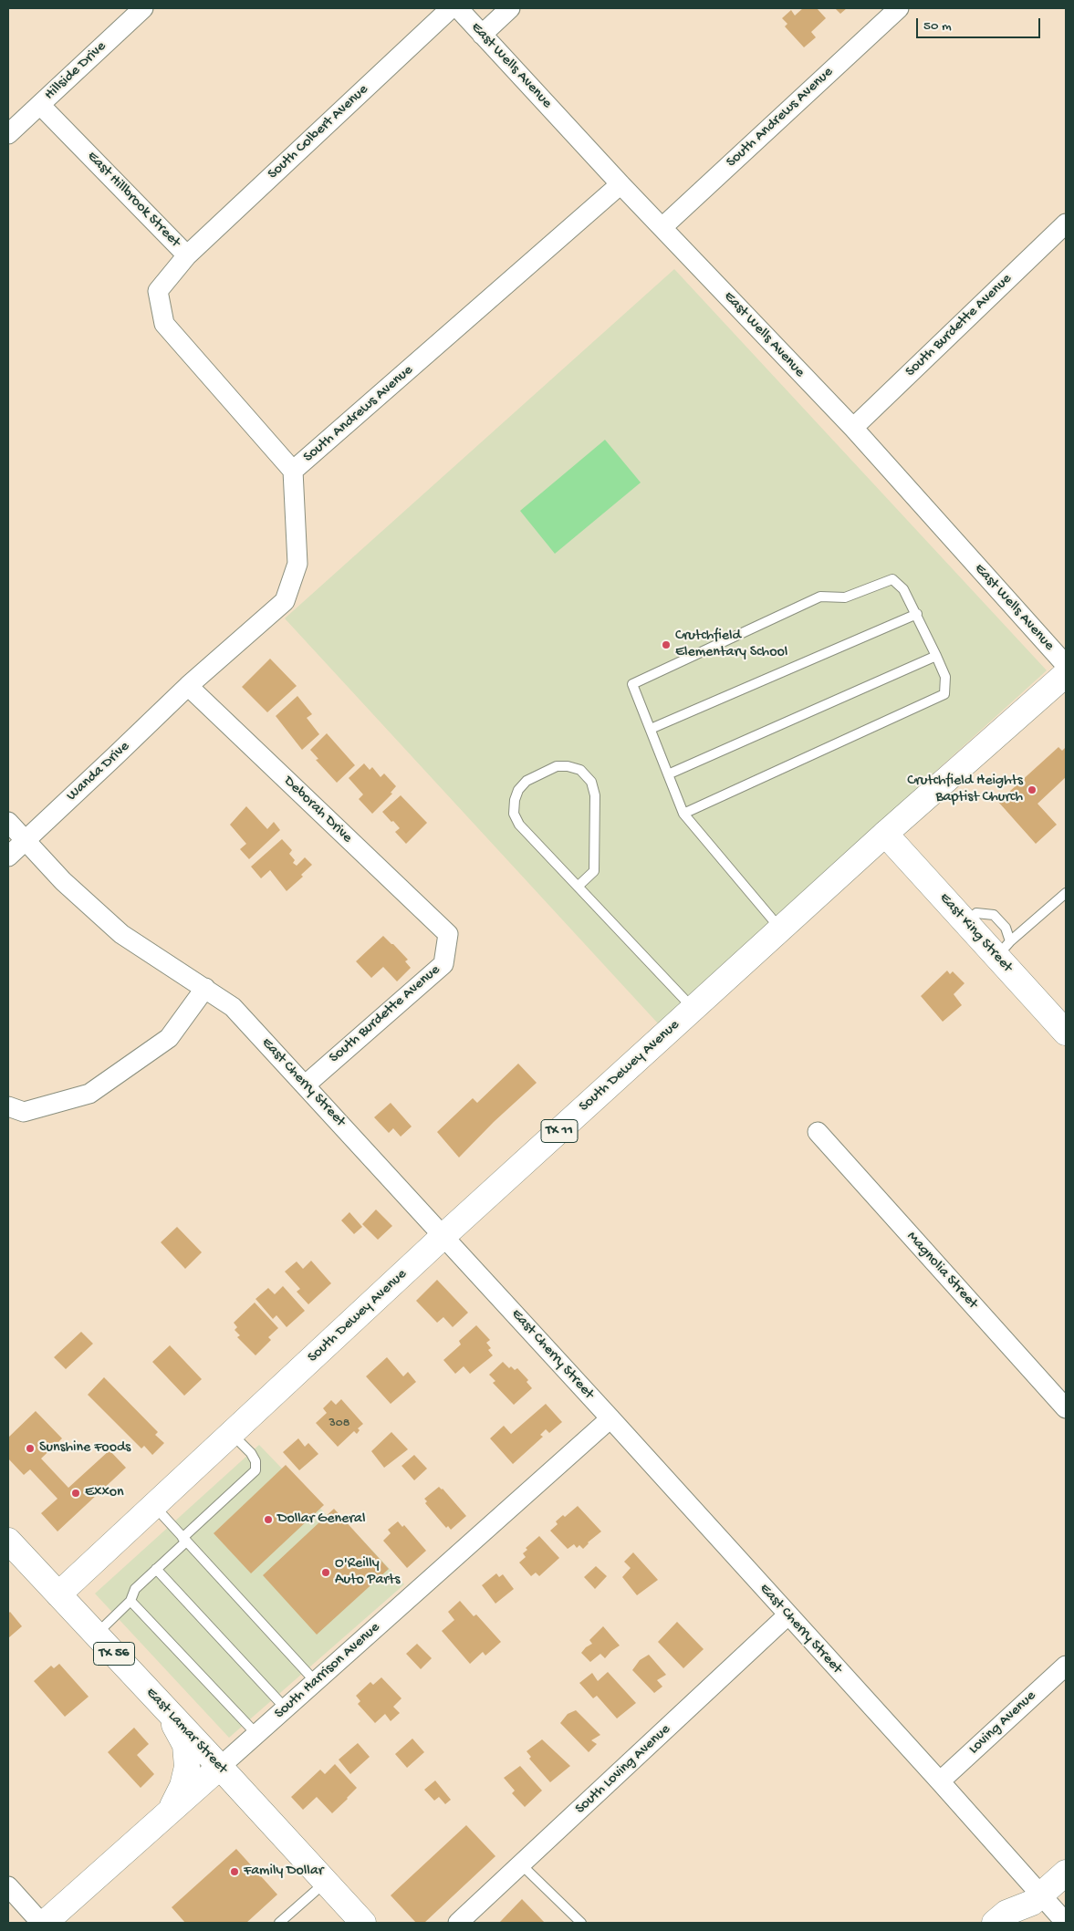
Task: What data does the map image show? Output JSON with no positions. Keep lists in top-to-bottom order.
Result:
{
  "streets": {
    "main road": [
      "East King Street",
      "South Dewey Avenue",
      "TX 11",
      "TX 56",
      "South Harrison Avenue",
      "East Lamar Street"
    ],
    "street": [
      "East Wells Avenue",
      "Hillside Drive",
      "South Andrews Avenue",
      "South Colbert Avenue",
      "East Hillbrook Street",
      "South Burdette Avenue",
      "Wanda Drive",
      "Deborah Drive",
      "East Cherry Street",
      "Magnolia Street",
      "Loving Avenue",
      "South Loving Avenue"
    ]
  },
  "crossings": [
    ["East Wells Avenue", "South Andrews Avenue"],
    ["East Wells Avenue", "South Burdette Avenue"],
    ["Hillside Drive", "East Hillbrook Street"],
    ["South Andrews Avenue", "East Hillbrook Street"],
    ["South Andrews Avenue", "Wanda Drive"],
    ["South Andrews Avenue", "Deborah Drive"],
    ["South Colbert Avenue", "East Hillbrook Street"],
    ["South Burdette Avenue", "Deborah Drive"],
    ["South Burdette Avenue", "East Cherry Street"],
    ["Wanda Drive", "Deborah Drive"],
    ["Wanda Drive", "East Cherry Street"],
    ["East King Street", "South Dewey Avenue"],
    ["South Dewey Avenue", "East Cherry Street"],
    ["South Dewey Avenue", "East Lamar Street"],
    ["East Cherry Street", "South Harrison Avenue"],
    ["East Cherry Street", "Loving Avenue"],
    ["East Cherry Street", "South Loving Avenue"],
    ["South Harrison Avenue", "East Lamar Street"]
  ],
  "places": [
    "Crutchfield Elementary School",
    "Crutchfield Heights Baptist Church",
    "Sunshine Foods",
    "Exxon",
    "Dollar General",
    "O'Reilly Auto Parts",
    "Family Dollar"
  ],
  "house_numbers": ["308"],
  "scale_bar": "50 m"
}
